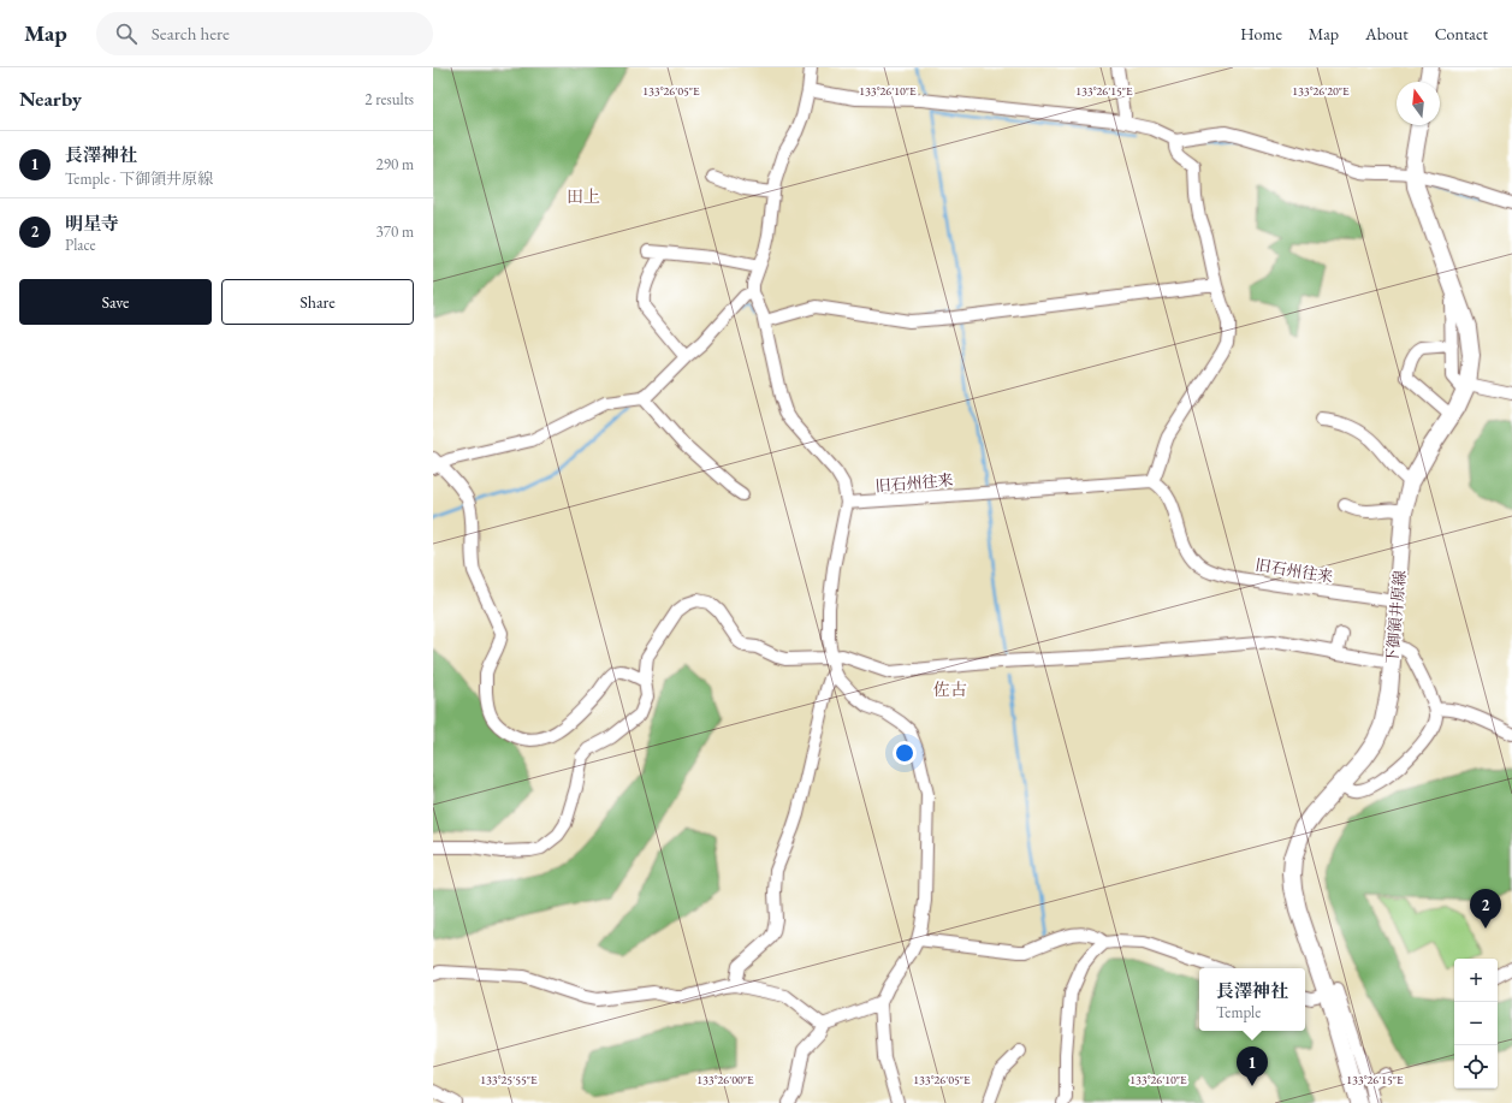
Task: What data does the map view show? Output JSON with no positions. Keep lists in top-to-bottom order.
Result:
{
  "streets": {
    "main road": ["下御領井原線"],
    "street": ["旧石州往来"]
  },
  "crossings": [
    ["旧石州往来", "下御領井原線"]
  ],
  "districts": ["田上", "佐古"],
  "north": "top",
  "page": {
    "header": "Map",
    "search": "Search here",
    "nav": [
      "Home",
      "Map",
      "About",
      "Contact"
    ],
    "heading": ["Nearby", "2 results"],
    "list": [
      {
        "mark": "1",
        "name": "長澤神社",
        "note": "Temple · 下御領井原線",
        "value": "290 m"
      },
      {
        "mark": "2",
        "name": "明星寺",
        "note": "Place",
        "value": "370 m"
      }
    ],
    "buttons": ["Save", "Share"],
    "pins": ["2", "1"],
    "map_buttons": ["+", "−"],
    "popup": ["長澤神社", "Temple"]
  },
  "coordinates": [
    "133°26'05\"E",
    "133°26'10\"E",
    "133°26'15\"E",
    "133°26'20\"E",
    "133°25'55\"E",
    "133°26'00\"E"
  ]
}
